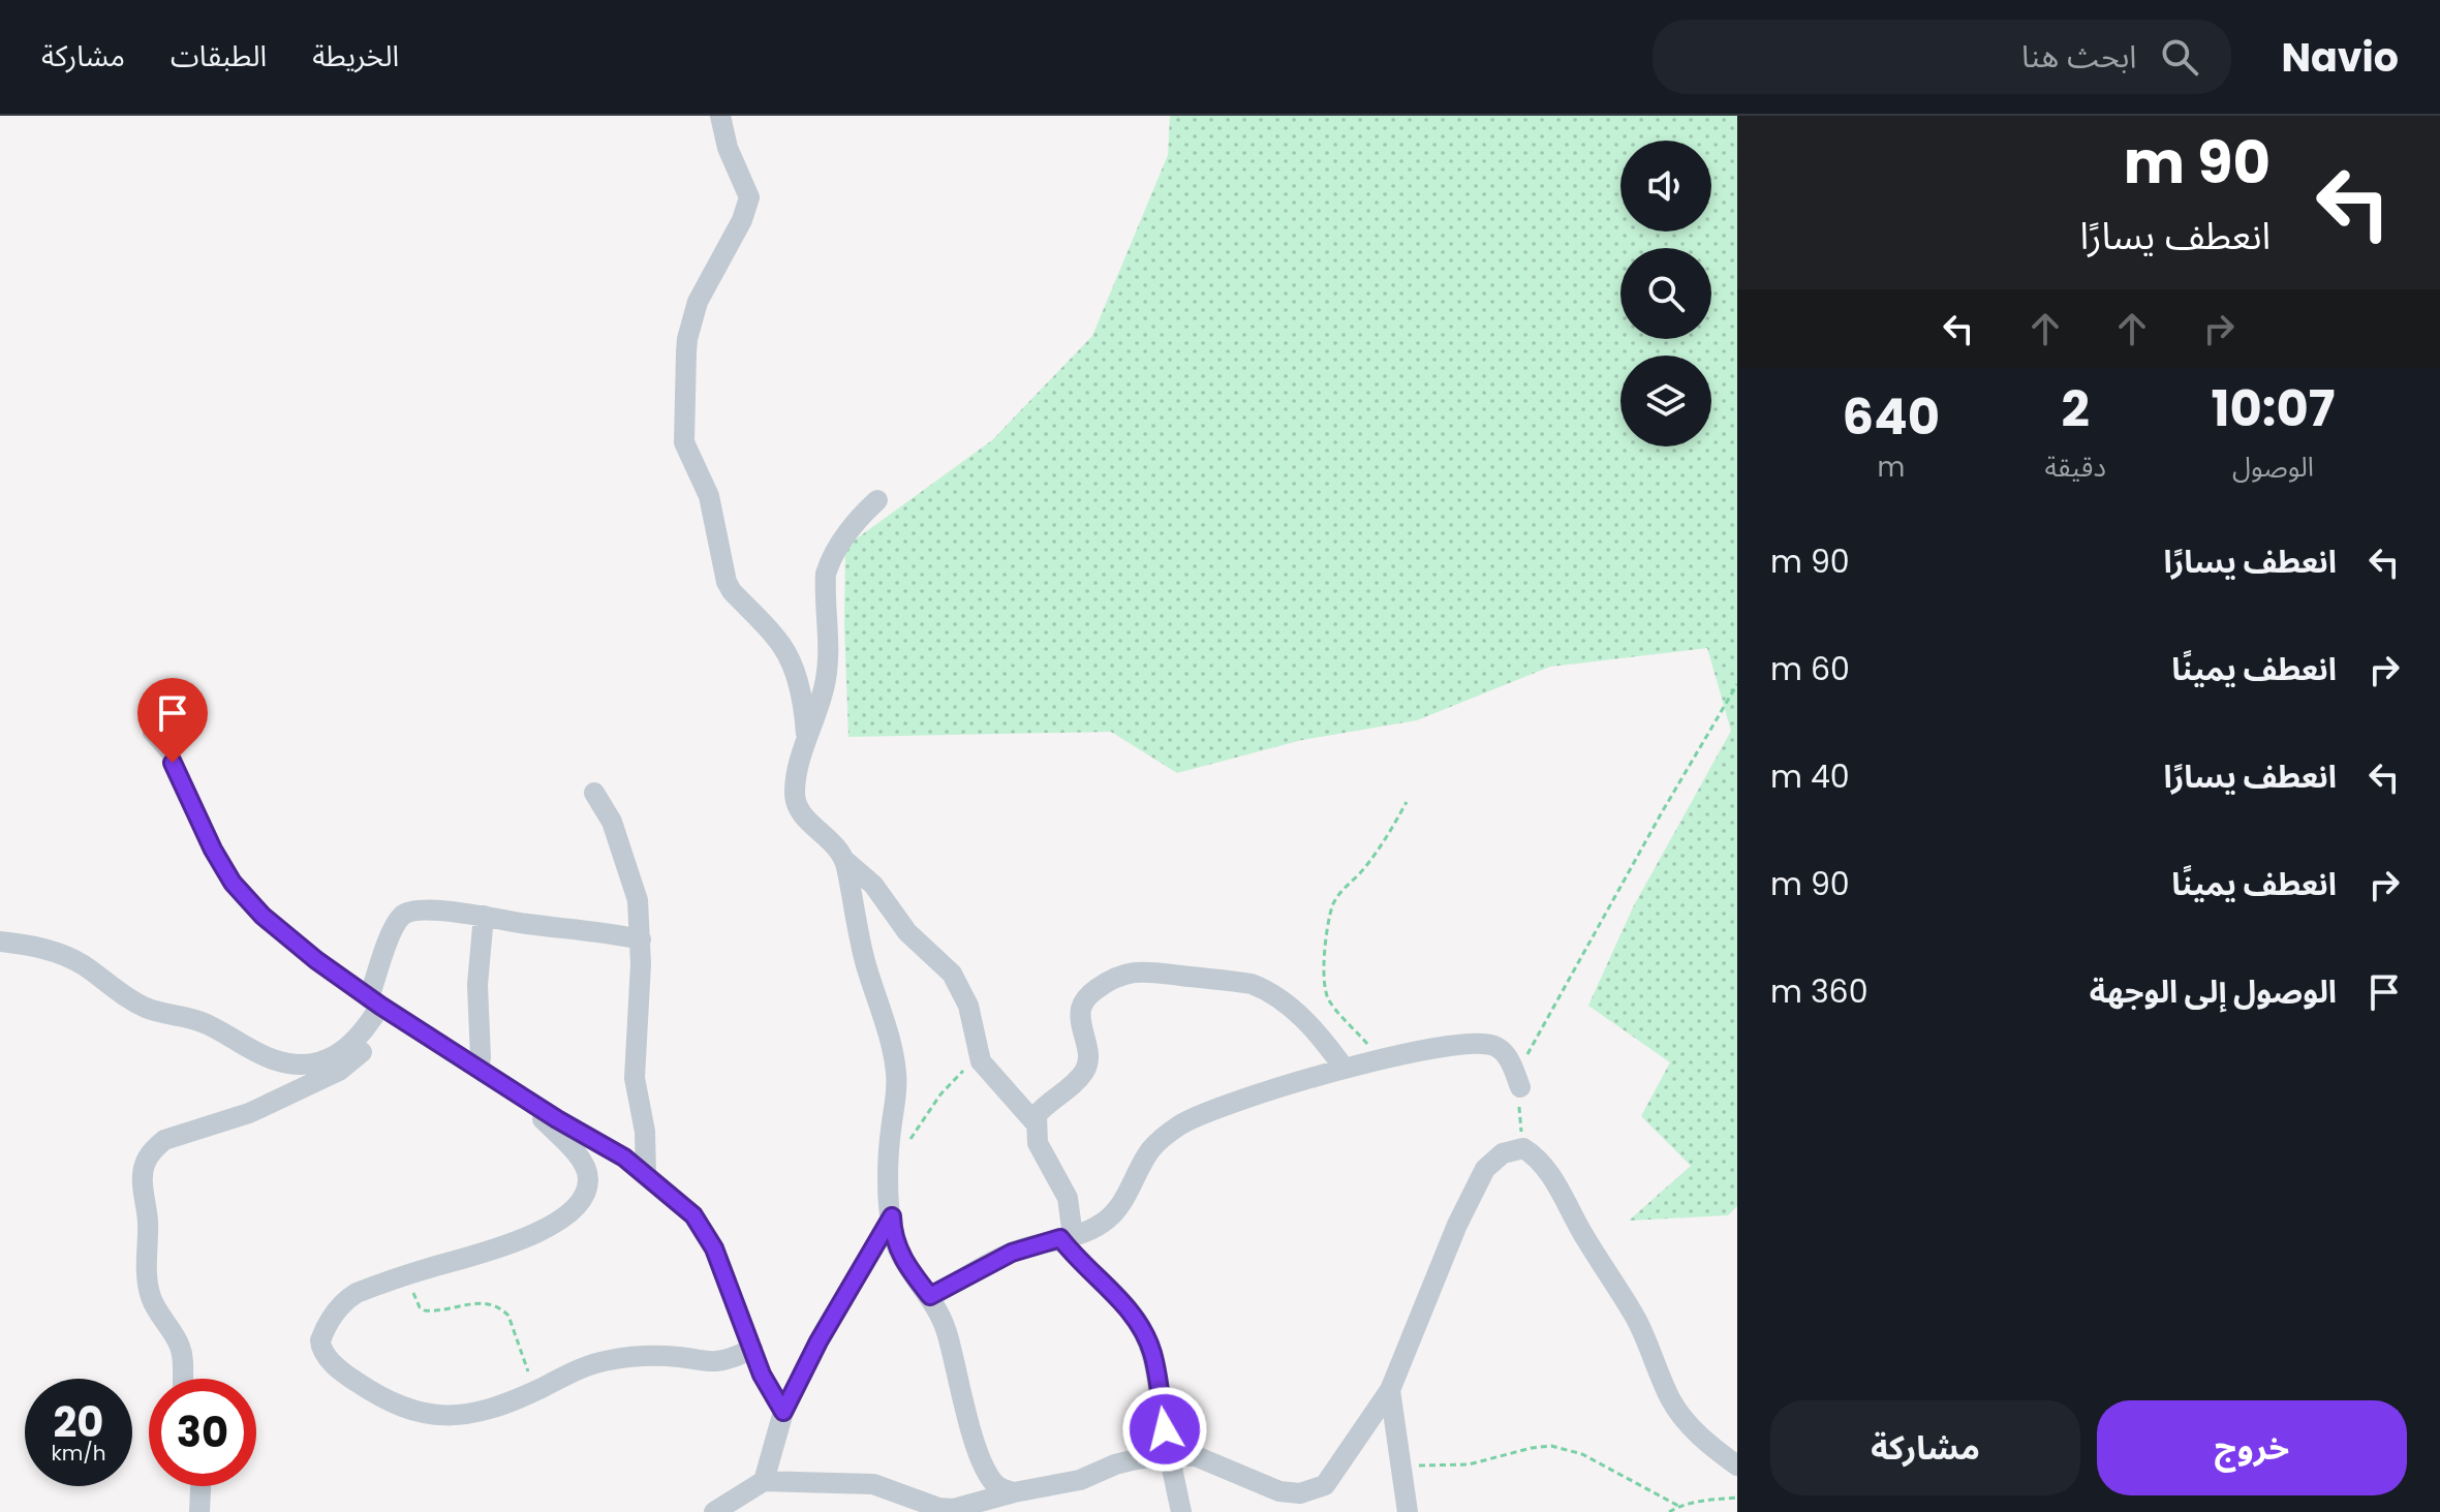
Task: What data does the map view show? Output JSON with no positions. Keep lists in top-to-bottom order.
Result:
{
  "page": {
    "header": "Navio",
    "search": "ابحث هنا",
    "nav": ["الخريطة", "الطبقات", "مشاركة"],
    "turn": ["90 m", "انعطف يسارًا"],
    "eta": [
      "10:07",
      "الوصول",
      "2",
      "دقيقة",
      "640",
      "m"
    ],
    "list": [
      {
        "name": "انعطف يسارًا",
        "value": "90 m"
      },
      {
        "name": "انعطف يمينًا",
        "value": "60 m"
      },
      {
        "name": "انعطف يسارًا",
        "value": "40 m"
      },
      {
        "name": "انعطف يمينًا",
        "value": "90 m"
      },
      {
        "name": "الوصول إلى الوجهة",
        "value": "360 m"
      }
    ],
    "speed": "20 km/h",
    "limit": "30",
    "buttons": ["خروج", "مشاركة"]
  }
}
